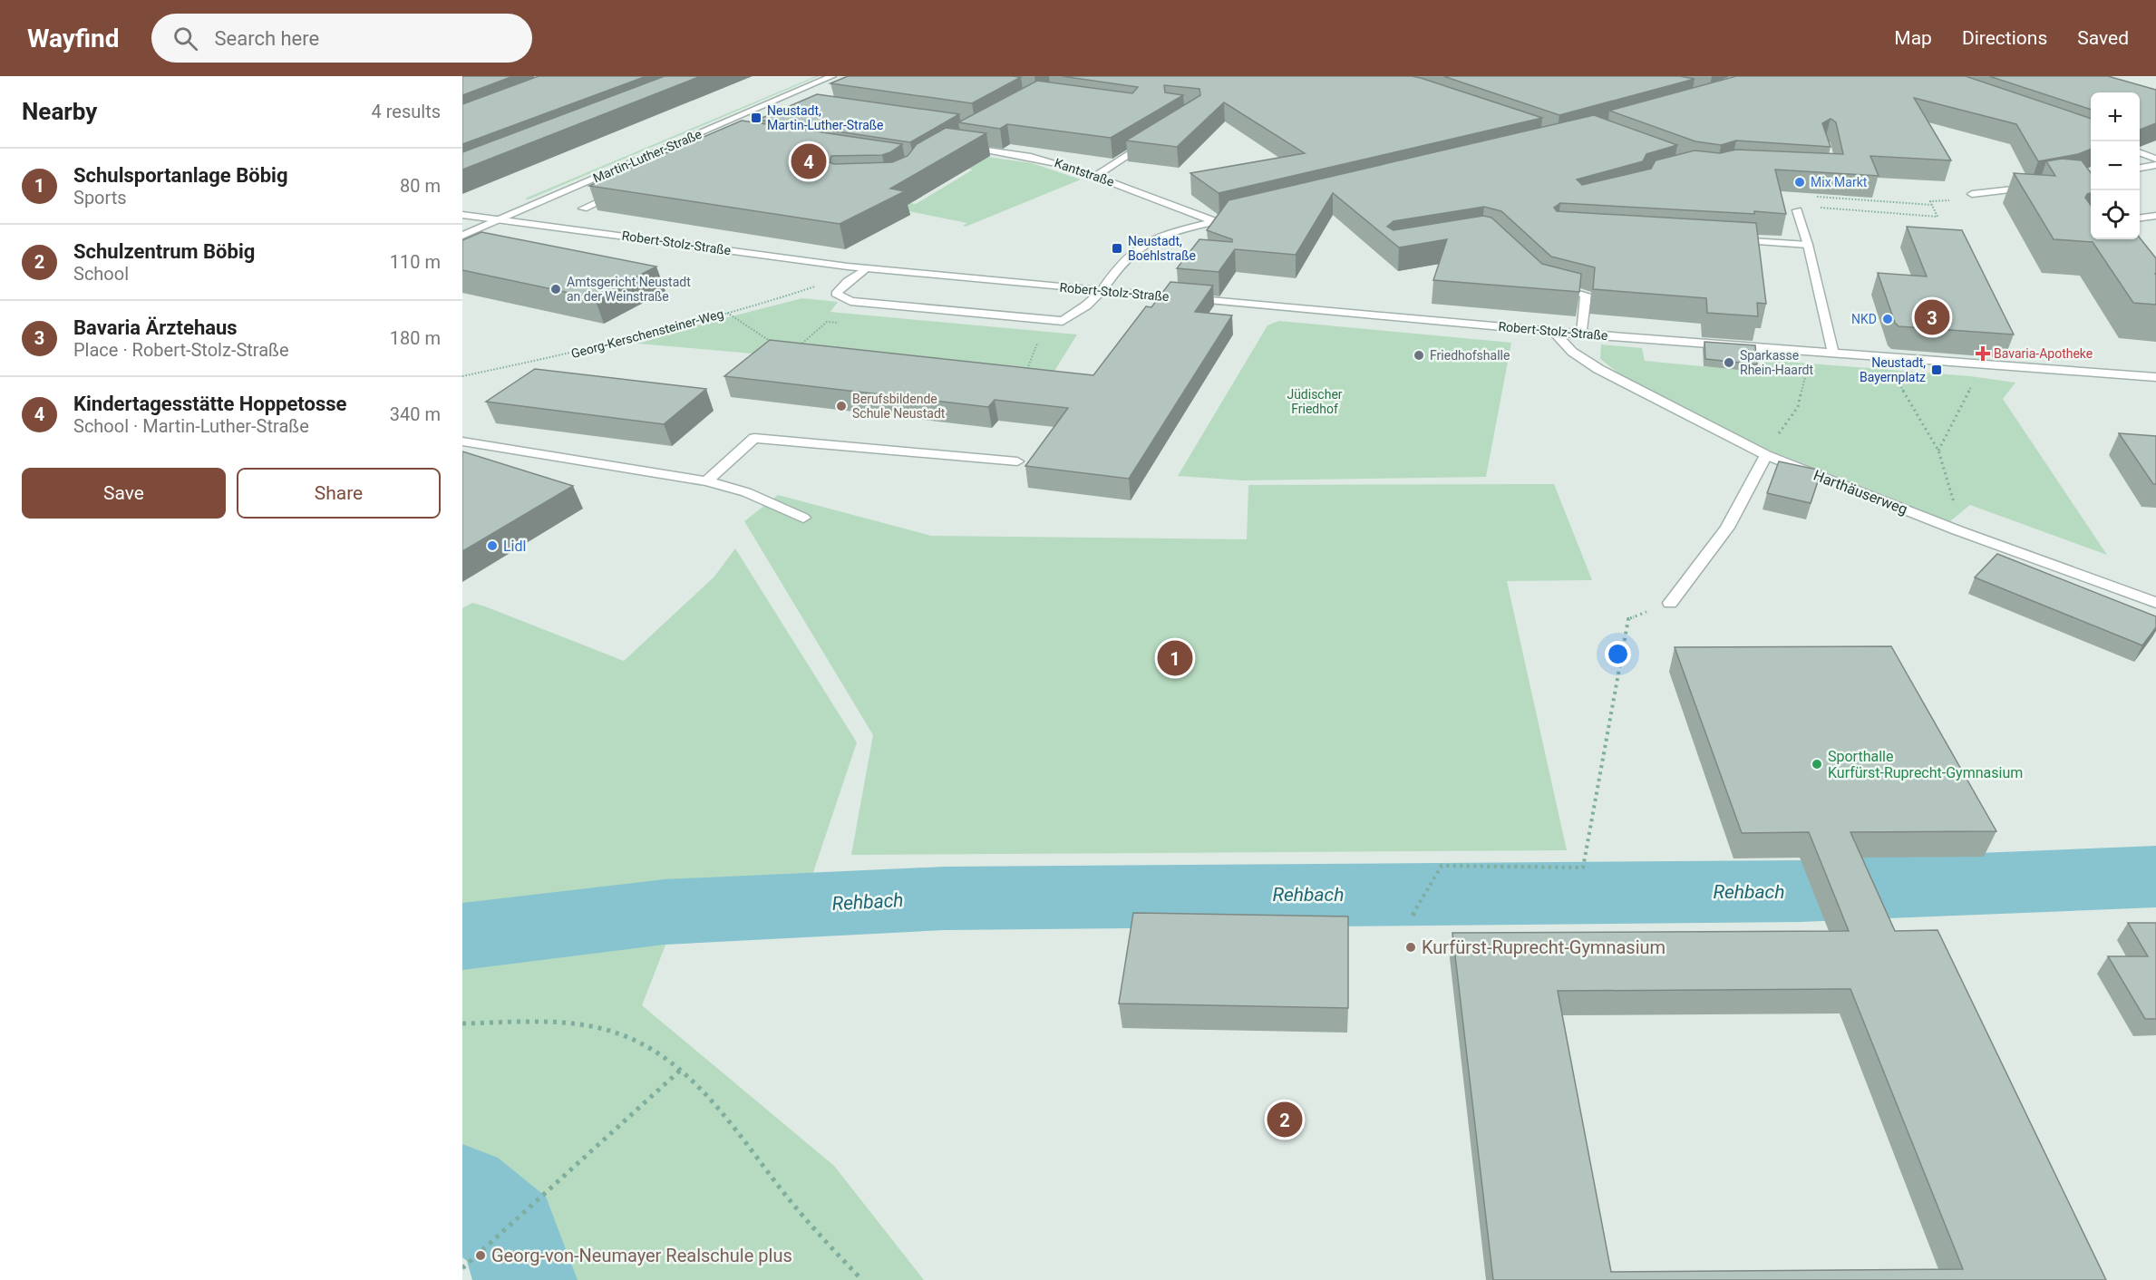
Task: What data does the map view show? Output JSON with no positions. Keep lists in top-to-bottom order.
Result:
{
  "streets": {
    "street": [
      "Martin-Luther-Straße",
      "Kantstraße",
      "Robert-Stolz-Straße",
      "Harthäuserweg"
    ],
    "path": ["Georg-Kerschensteiner-Weg"]
  },
  "crossings": [
    ["Martin-Luther-Straße", "Robert-Stolz-Straße"],
    ["Robert-Stolz-Straße", "Harthäuserweg"]
  ],
  "water": ["Rehbach"],
  "parks": ["Jüdischer Friedhof"],
  "places": {
    "transit": ["Neustadt, Martin-Luther-Straße", "Neustadt, Boehlstraße", "Neustadt, Bayernplatz"],
    "other": [
      "Mix Markt",
      "Amtsgericht Neustadt an der Weinstraße",
      "NKD",
      "Friedhofshalle",
      "Sparkasse Rhein-Haardt",
      "Berufsbildende Schule Neustadt",
      "Lidl",
      "Sporthalle Kurfürst-Ruprecht-Gymnasium",
      "Kurfürst-Ruprecht-Gymnasium",
      "Georg-von-Neumayer Realschule plus"
    ],
    "health": ["Bavaria-Apotheke"]
  },
  "page": {
    "header": "Wayfind",
    "search": "Search here",
    "nav": ["Map", "Directions", "Saved"],
    "heading": ["Nearby", "4 results"],
    "map_buttons": ["+", "−"],
    "pins": [
      "4",
      "3",
      "1",
      "2"
    ],
    "list": [
      {
        "mark": "1",
        "name": "Schulsportanlage Böbig",
        "note": "Sports",
        "value": "80 m"
      },
      {
        "mark": "2",
        "name": "Schulzentrum Böbig",
        "note": "School",
        "value": "110 m"
      },
      {
        "mark": "3",
        "name": "Bavaria Ärztehaus",
        "note": "Place · Robert-Stolz-Straße",
        "value": "180 m"
      },
      {
        "mark": "4",
        "name": "Kindertagesstätte Hoppetosse",
        "note": "School · Martin-Luther-Straße",
        "value": "340 m"
      }
    ],
    "buttons": ["Save", "Share"]
  }
}
